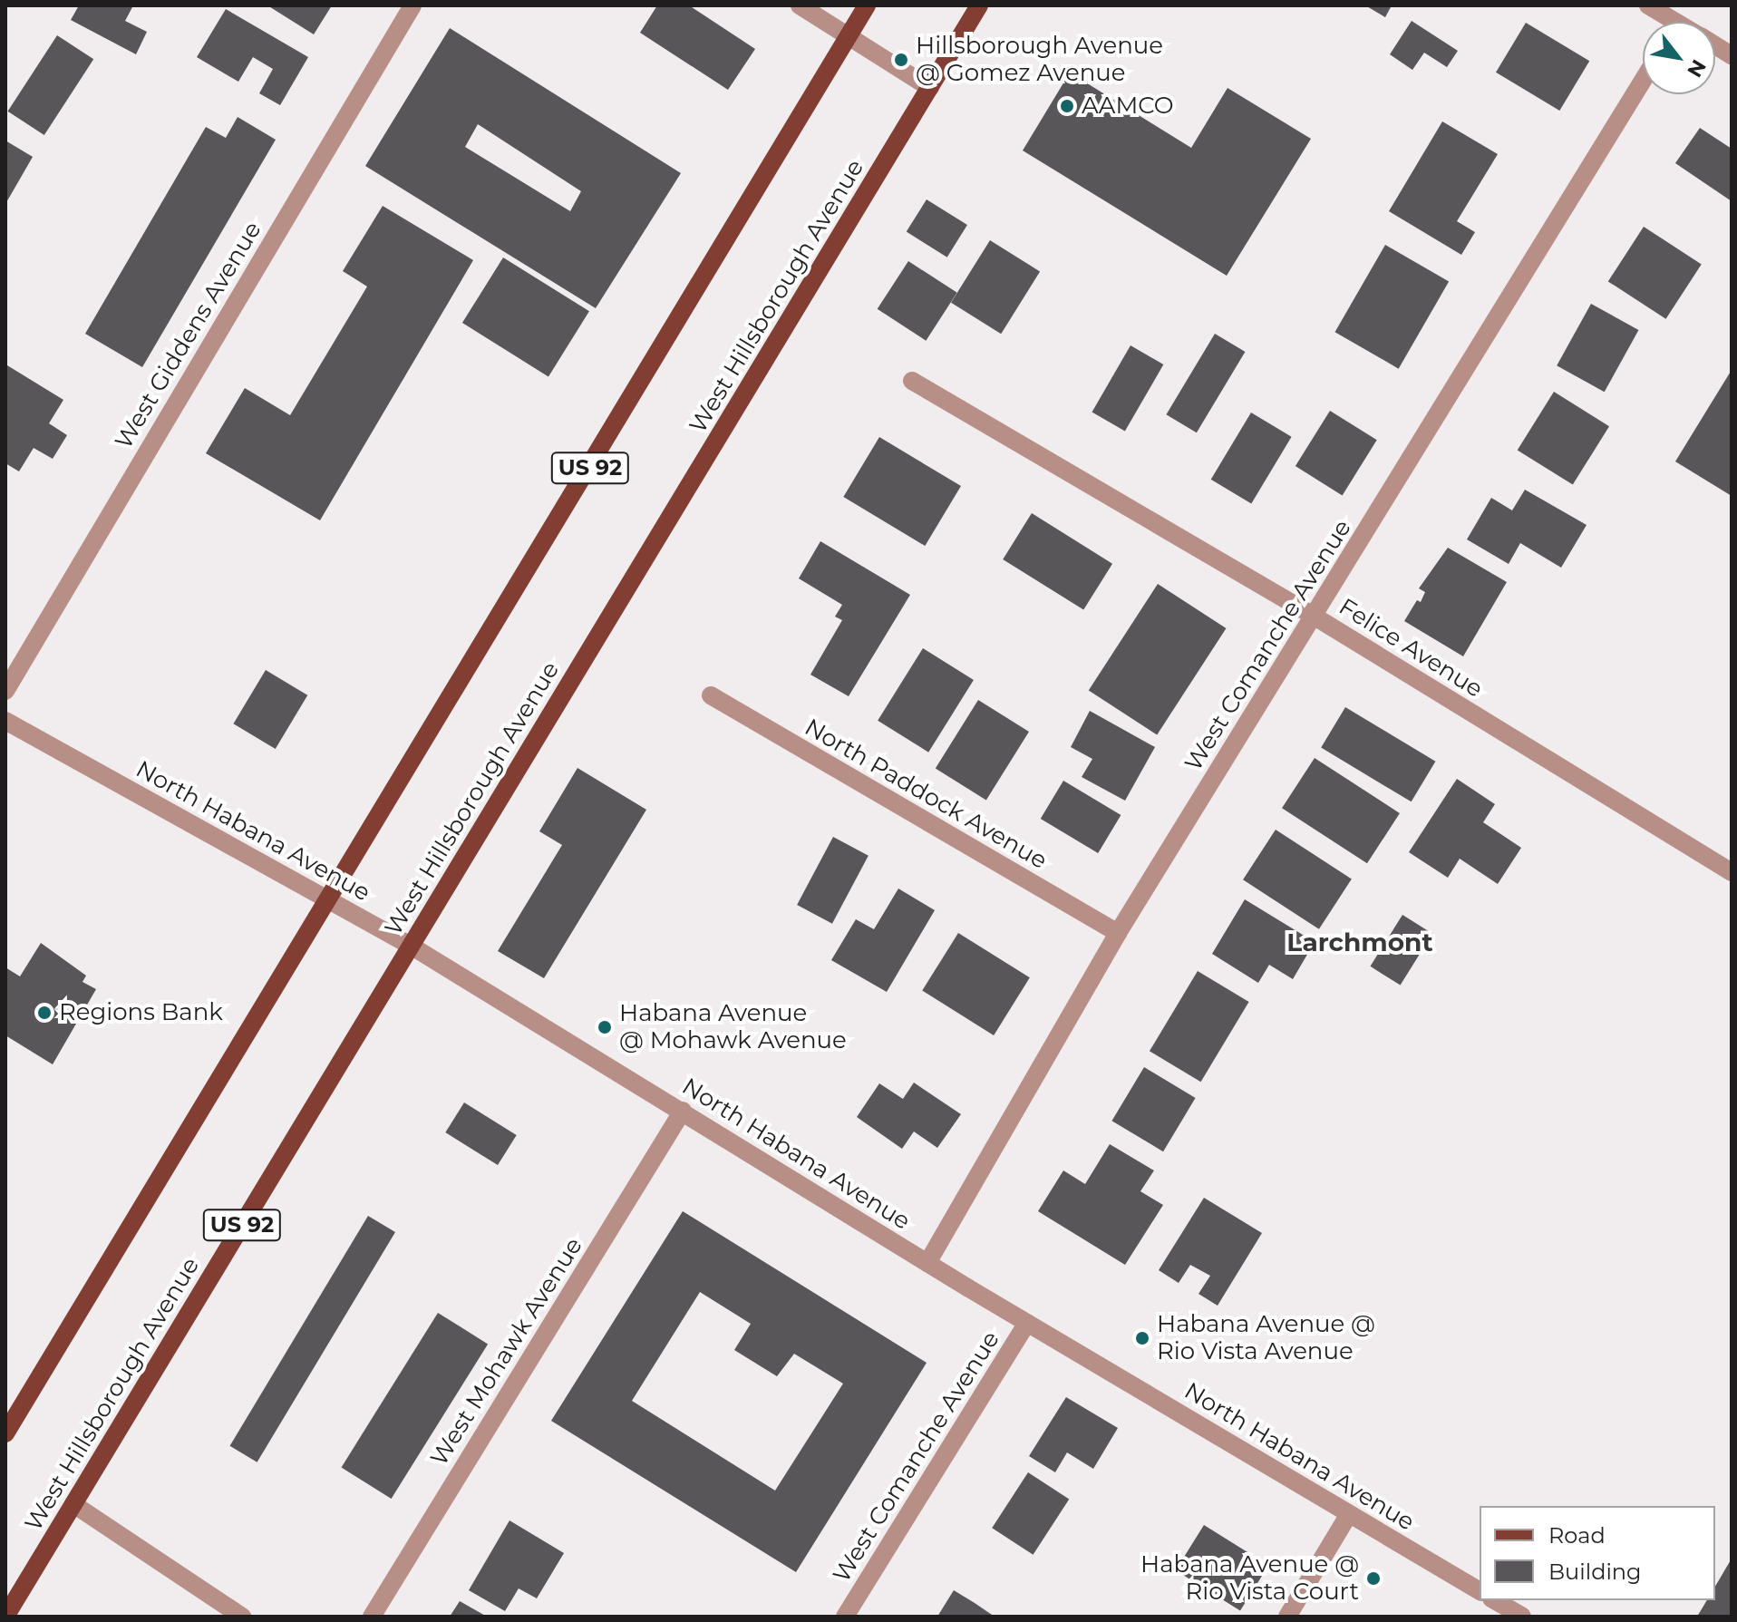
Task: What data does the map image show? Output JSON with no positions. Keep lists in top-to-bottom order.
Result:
{
  "streets": {
    "main road": ["West Hillsborough Avenue", "US 92"],
    "street": [
      "West Giddens Avenue",
      "West Comanche Avenue",
      "Felice Avenue",
      "North Paddock Avenue",
      "North Habana Avenue",
      "West Mohawk Avenue"
    ]
  },
  "crossings": [
    ["West Hillsborough Avenue", "North Habana Avenue"],
    ["US 92", "North Habana Avenue"],
    ["West Comanche Avenue", "Felice Avenue"],
    ["West Comanche Avenue", "North Paddock Avenue"],
    ["West Comanche Avenue", "North Habana Avenue"],
    ["North Habana Avenue", "West Mohawk Avenue"]
  ],
  "districts": ["Larchmont"],
  "places": [
    "Hillsborough Avenue @ Gomez Avenue",
    "AAMCO",
    "Regions Bank",
    "Habana Avenue @ Mohawk Avenue",
    "Habana Avenue @ Rio Vista Avenue",
    "Habana Avenue @ Rio Vista Court"
  ],
  "legend": ["Road", "Building"],
  "north": "bottom right"
}
